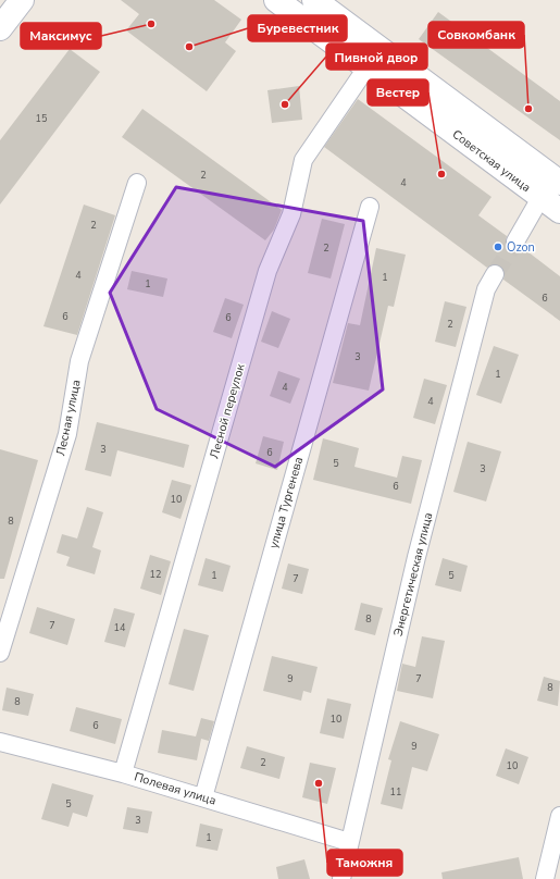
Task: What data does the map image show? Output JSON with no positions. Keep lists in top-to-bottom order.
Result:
{
  "streets": {
    "main road": ["Советская улица"],
    "street": [
      "Лесной переулок",
      "Лесная улица",
      "улица Тургенева",
      "Энергетическая улица",
      "Полевая улица"
    ]
  },
  "crossings": [
    ["Советская улица", "Лесной переулок"],
    ["Лесной переулок", "Полевая улица"],
    ["улица Тургенева", "Полевая улица"],
    ["Энергетическая улица", "Полевая улица"]
  ],
  "places": [
    "Максимус",
    "Буревестник",
    "Пивной двор",
    "Совкомбанк",
    "Вестер",
    "Ozon",
    "Таможня"
  ],
  "house_numbers": [
    "15",
    "2",
    "4",
    "2",
    "2",
    "4",
    "1",
    "1",
    "6",
    "6",
    "6",
    "2",
    "3",
    "1",
    "4",
    "4",
    "3",
    "6",
    "5",
    "3",
    "6",
    "10",
    "8",
    "12",
    "1",
    "5",
    "7",
    "8",
    "7",
    "14",
    "9",
    "7",
    "8",
    "8",
    "10",
    "6",
    "9",
    "2",
    "10",
    "11",
    "5",
    "3",
    "1"
  ]
}
